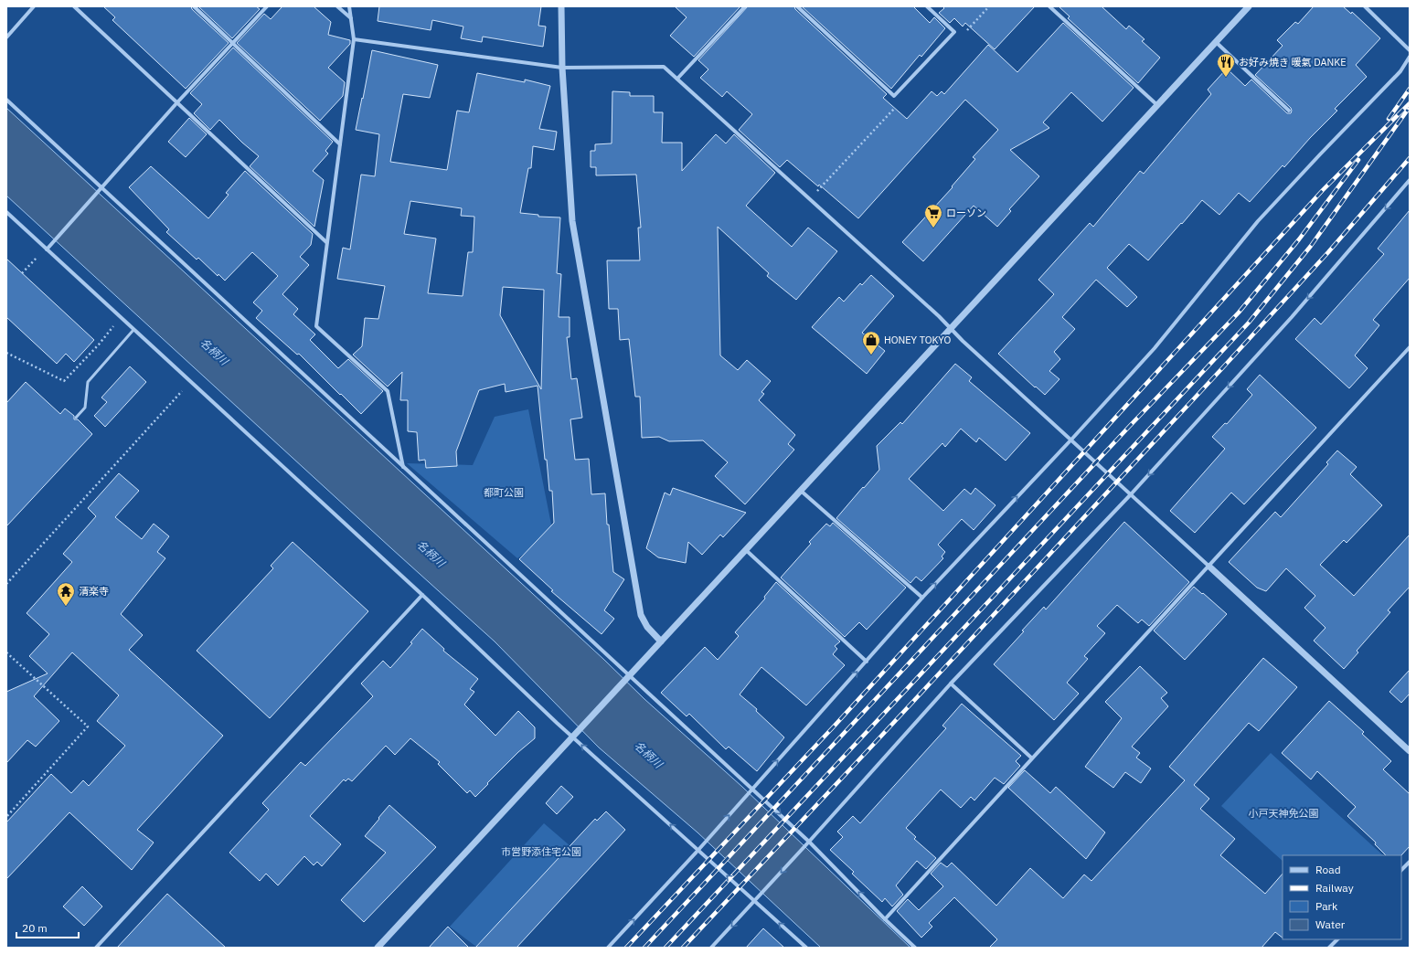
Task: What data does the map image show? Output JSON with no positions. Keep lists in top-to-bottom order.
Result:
{
  "water": ["名柄川"],
  "parks": ["都町公園", "小戸天神免公園", "市営野添住宅公園"],
  "places": {
    "restaurant": ["お好み焼き 暖氣 DANKE"],
    "supermarket": ["ローソン"],
    "shop": ["HONEY TOKYO"],
    "temple": ["清楽寺"]
  },
  "legend": [
    "Road",
    "Railway",
    "Park",
    "Water"
  ],
  "scale_bar": "20 m"
}
